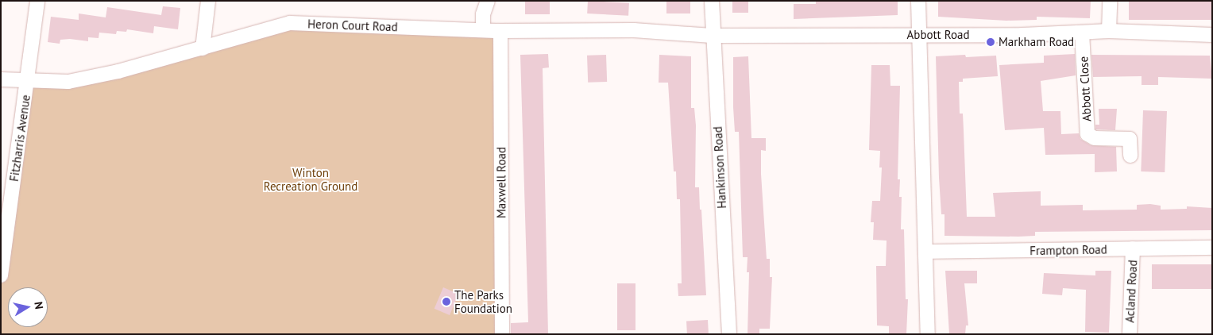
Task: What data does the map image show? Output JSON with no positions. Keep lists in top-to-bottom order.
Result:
{
  "streets": {
    "street": [
      "Heron Court Road",
      "Abbott Road",
      "Abbott Close",
      "Fitzharris Avenue",
      "Hankinson Road",
      "Maxwell Road",
      "Frampton Road",
      "Acland Road"
    ]
  },
  "crossings": [
    ["Heron Court Road", "Abbott Road"],
    ["Heron Court Road", "Fitzharris Avenue"],
    ["Heron Court Road", "Hankinson Road"],
    ["Heron Court Road", "Maxwell Road"],
    ["Abbott Road", "Abbott Close"],
    ["Abbott Road", "Hankinson Road"],
    ["Frampton Road", "Acland Road"]
  ],
  "parks": ["Winton Recreation Ground"],
  "places": ["Markham Road", "The Parks Foundation"],
  "north": "right"
}
